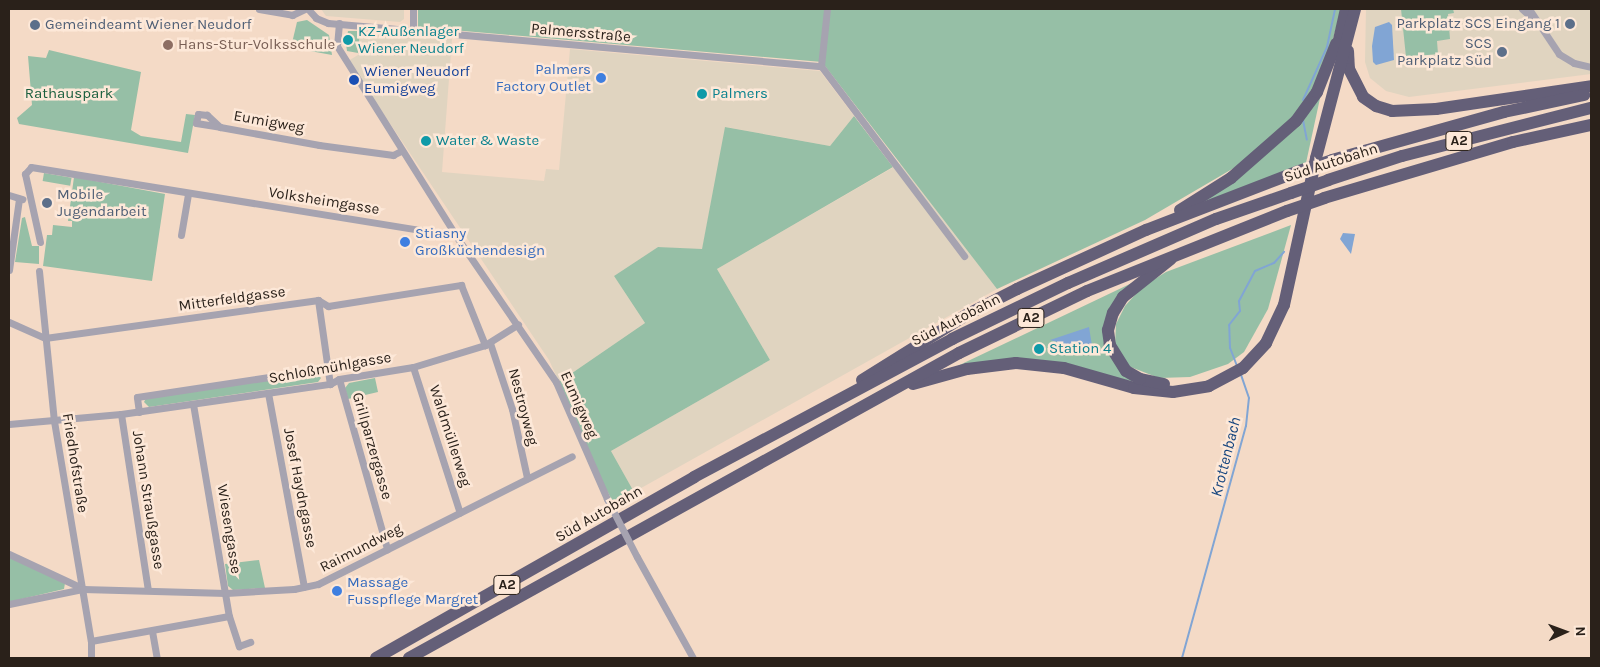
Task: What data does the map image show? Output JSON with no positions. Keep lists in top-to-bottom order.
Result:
{
  "streets": {
    "highway": ["A2", "Süd Autobahn"],
    "street": [
      "Palmersstraße",
      "Eumigweg",
      "Volksheimgasse",
      "Mitterfeldgasse",
      "Schloßmühlgasse",
      "Nestroyweg",
      "Waldmüllerweg",
      "Grillparzergasse",
      "Friedhofstraße",
      "Josef Haydngasse",
      "Johann Straußgasse",
      "Wiesengasse",
      "Raimundweg"
    ]
  },
  "crossings": [
    ["Palmersstraße", "Eumigweg"],
    ["Eumigweg", "Volksheimgasse"],
    ["Eumigweg", "Schloßmühlgasse"],
    ["Mitterfeldgasse", "Nestroyweg"],
    ["Mitterfeldgasse", "Grillparzergasse"],
    ["Mitterfeldgasse", "Friedhofstraße"],
    ["Schloßmühlgasse", "Nestroyweg"],
    ["Schloßmühlgasse", "Waldmüllerweg"],
    ["Schloßmühlgasse", "Grillparzergasse"],
    ["Schloßmühlgasse", "Friedhofstraße"],
    ["Schloßmühlgasse", "Josef Haydngasse"],
    ["Schloßmühlgasse", "Johann Straußgasse"],
    ["Schloßmühlgasse", "Wiesengasse"],
    ["Nestroyweg", "Raimundweg"],
    ["Waldmüllerweg", "Raimundweg"],
    ["Grillparzergasse", "Raimundweg"],
    ["Friedhofstraße", "Raimundweg"],
    ["Josef Haydngasse", "Raimundweg"],
    ["Johann Straußgasse", "Raimundweg"],
    ["Wiesengasse", "Raimundweg"]
  ],
  "water": ["Krottenbach"],
  "parks": ["Rathauspark"],
  "places": [
    "Parkplatz SCS Eingang 1",
    "Gemeindeamt Wiener Neudorf",
    "KZ-Außenlager Wiener Neudorf",
    "Hans-Stur-Volksschule",
    "SCS Parkplatz Süd",
    "Palmers Factory Outlet",
    "Wiener Neudorf Eumigweg",
    "Palmers",
    "Water & Waste",
    "Mobile Jugendarbeit",
    "Stiasny Großküchendesign",
    "Station 4",
    "Massage Fusspflege Margret"
  ],
  "north": "right"
}
